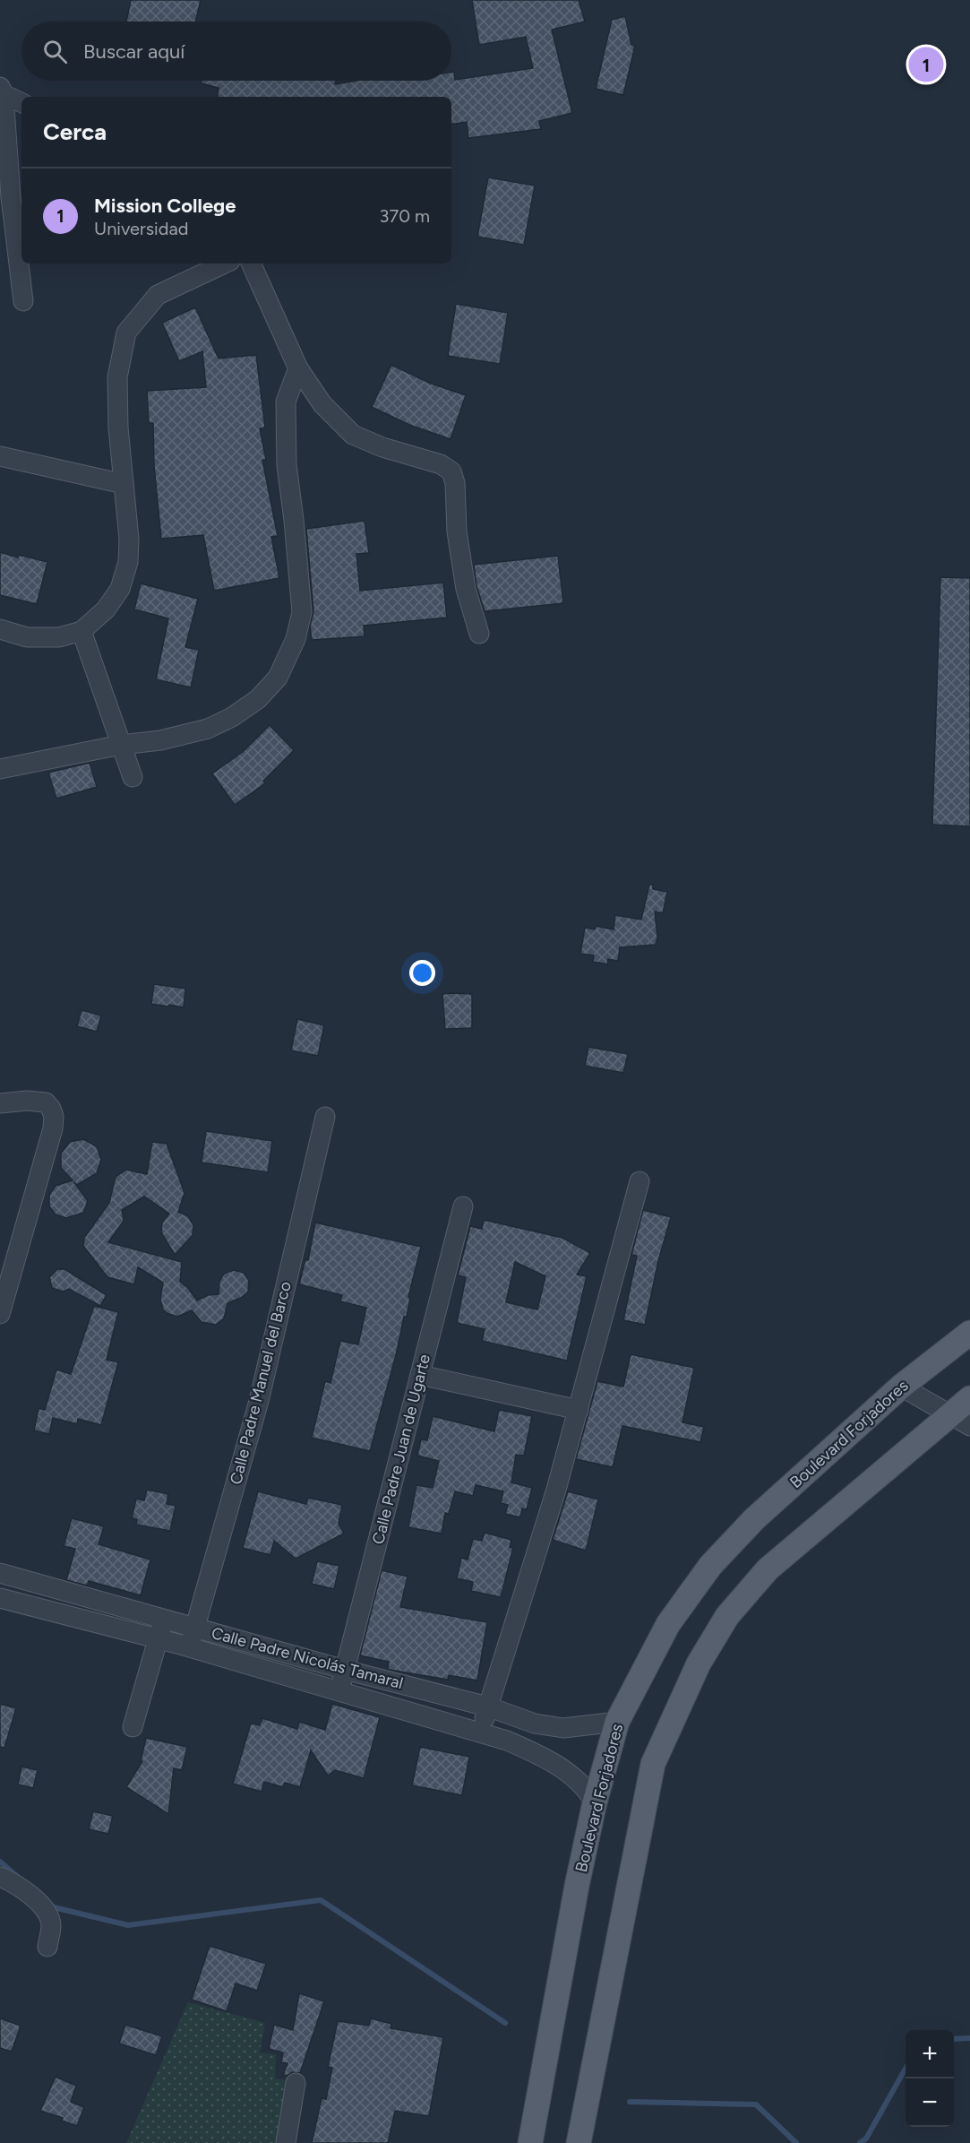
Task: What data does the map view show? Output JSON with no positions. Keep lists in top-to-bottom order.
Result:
{
  "streets": {
    "main road": ["Boulevard Forjadores"],
    "street": ["Calle Padre Manuel del Barco", "Calle Padre Juan de Ugarte", "Calle Padre Nicolás Tamaral"]
  },
  "crossings": [
    ["Calle Padre Manuel del Barco", "Calle Padre Nicolás Tamaral"],
    ["Boulevard Forjadores", "Calle Padre Nicolás Tamaral"],
    ["Calle Padre Juan de Ugarte", "Calle Padre Nicolás Tamaral"]
  ],
  "page": {
    "search": "Buscar aquí",
    "pins": "1",
    "heading": "Cerca",
    "list": [
      {
        "mark": "1",
        "name": "Mission College",
        "note": "Universidad",
        "value": "370 m"
      }
    ],
    "map_buttons": ["+", "−"]
  }
}
